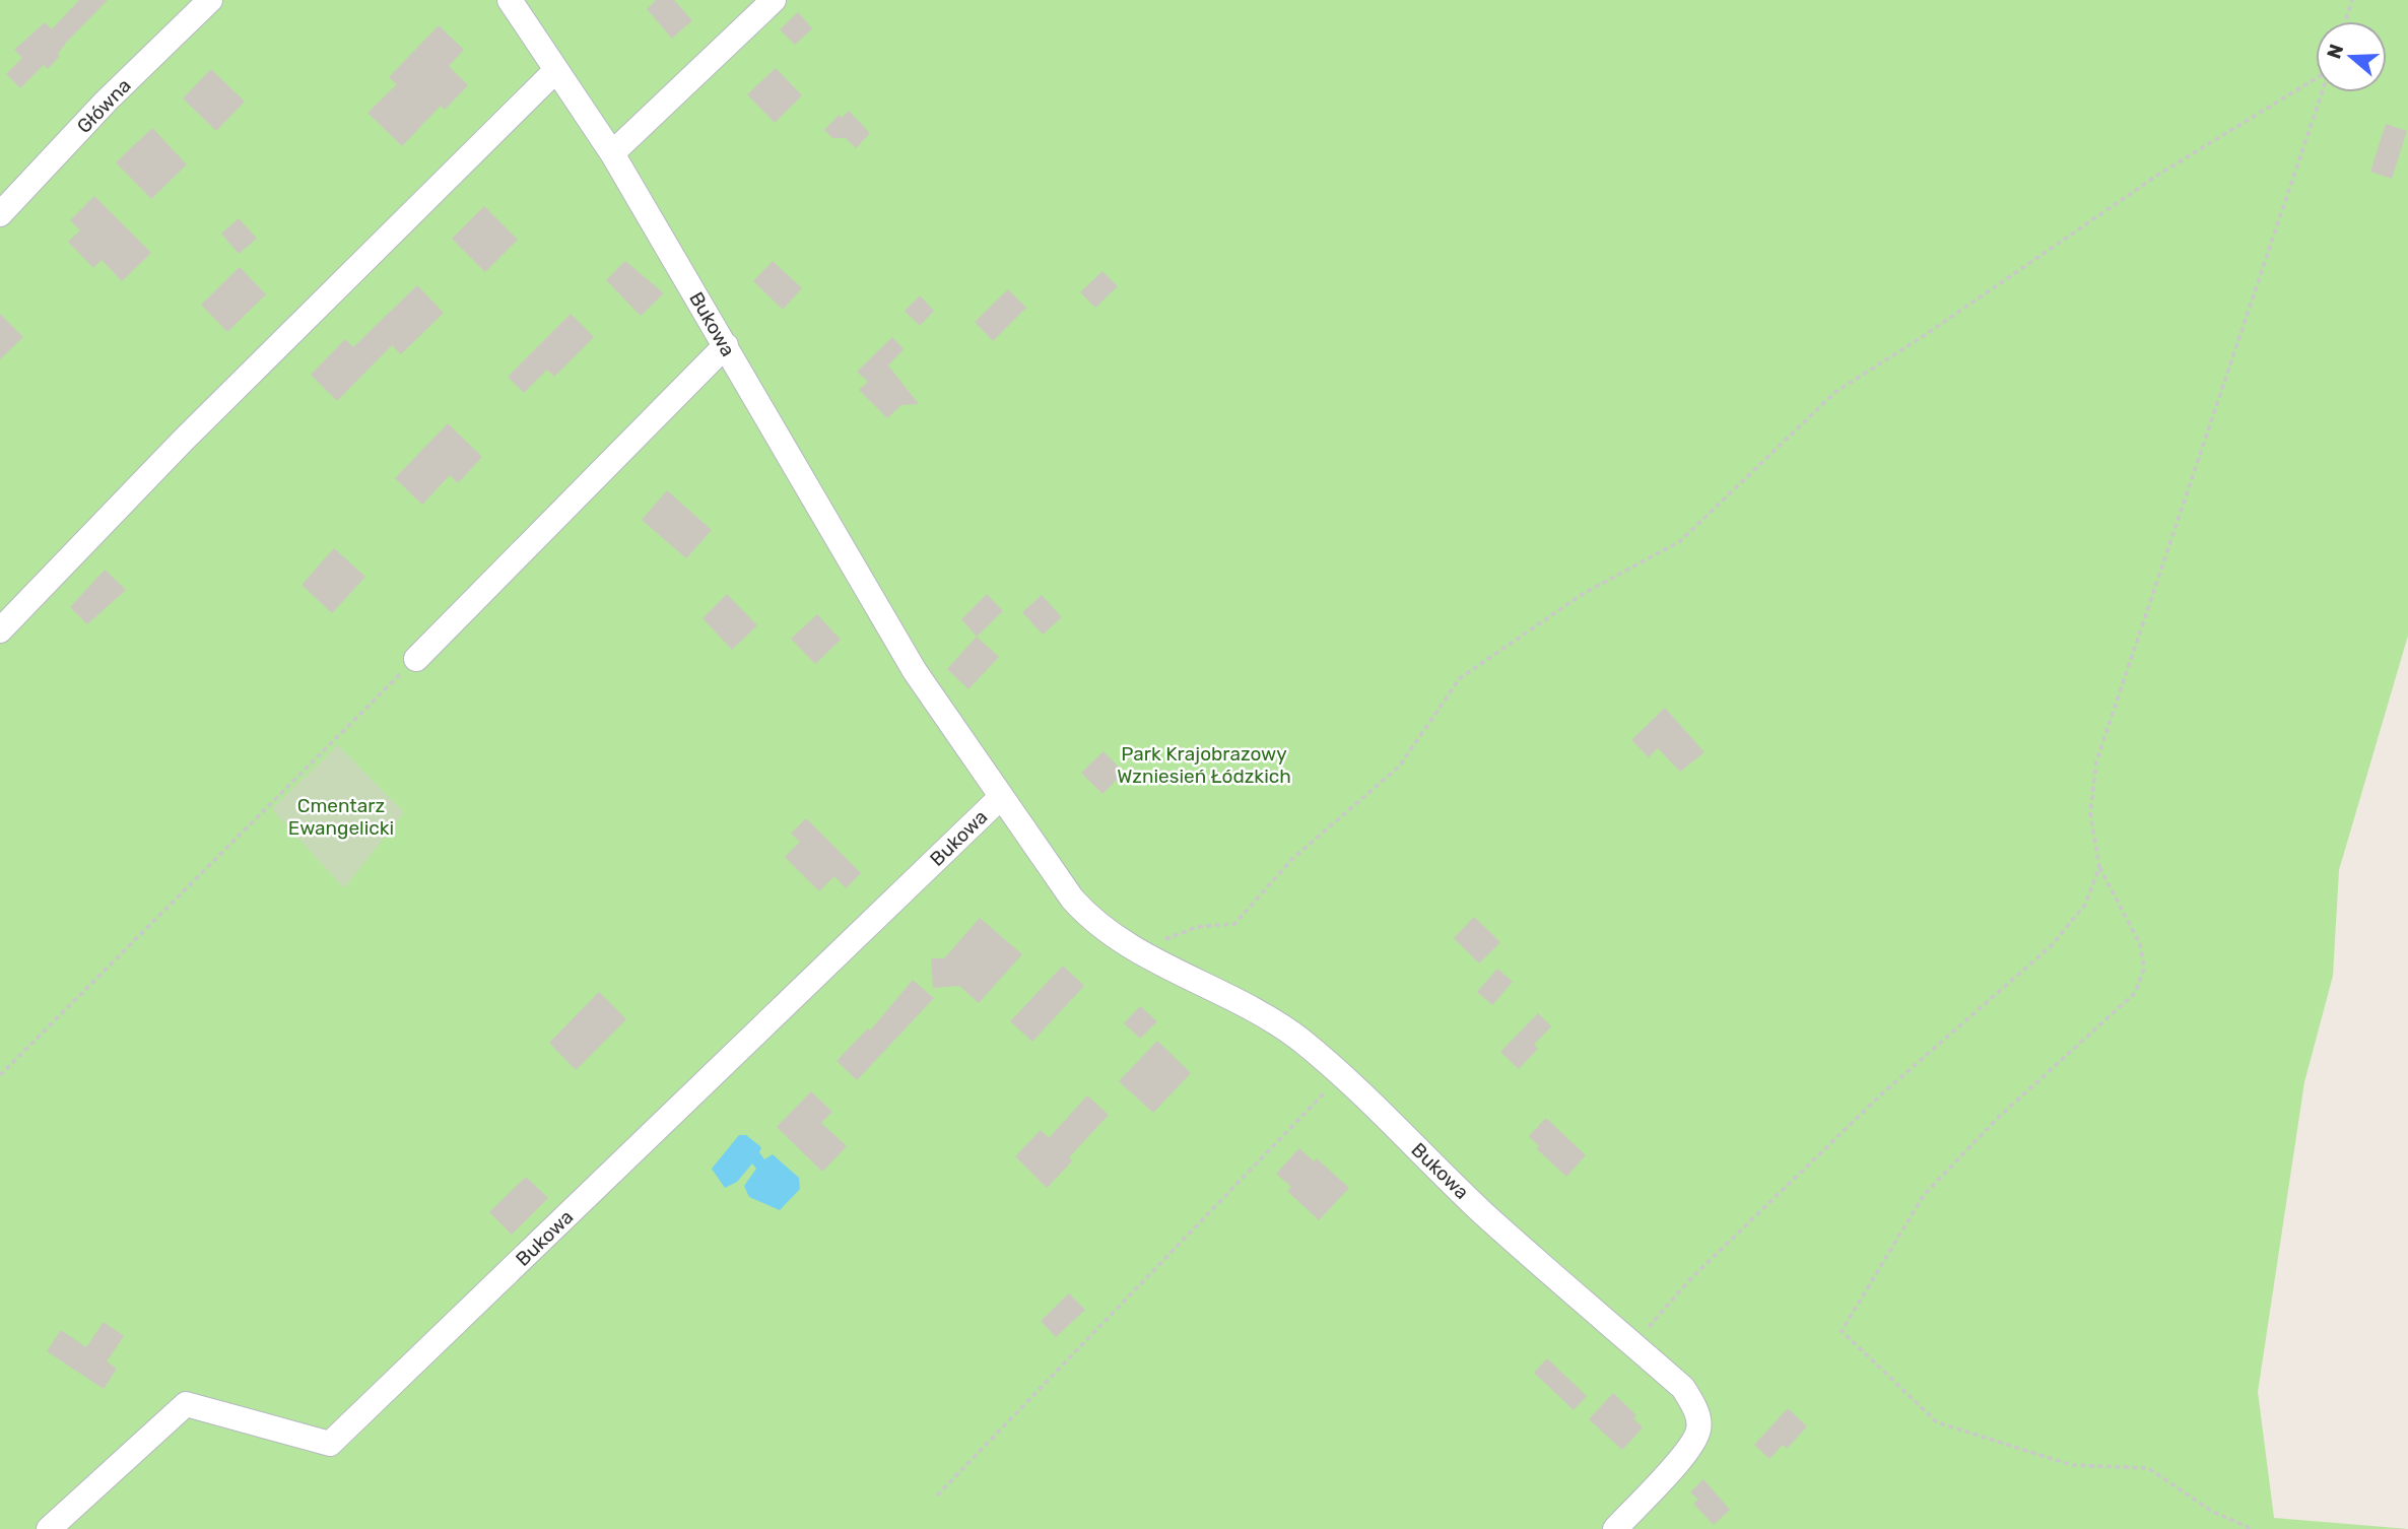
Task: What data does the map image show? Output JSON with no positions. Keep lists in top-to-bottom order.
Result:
{
  "streets": {
    "street": ["Główna", "Bukowa"]
  },
  "parks": ["Park Krajobrazowy Wzniesień Łódzkich", "Cmentarz Ewangelicki"],
  "north": "left"
}
